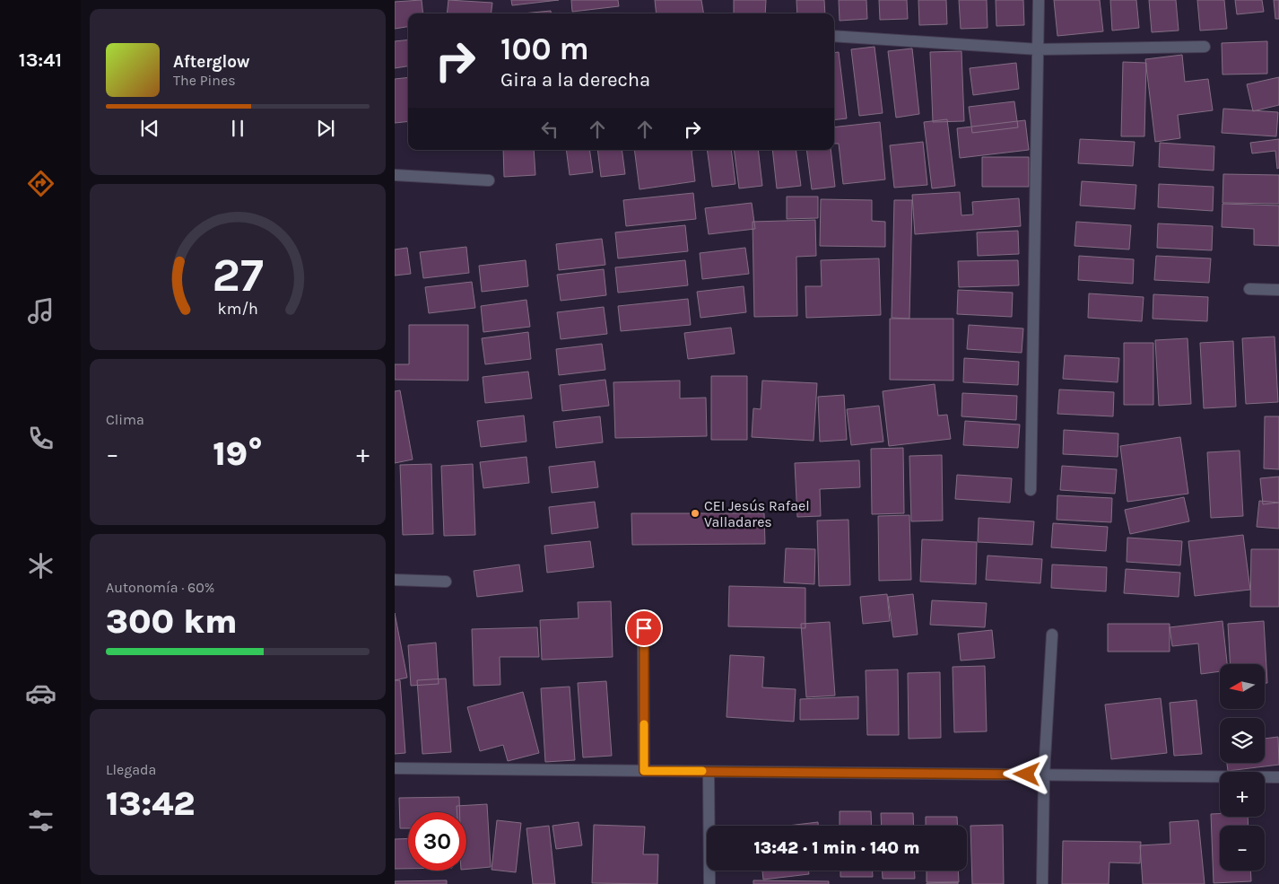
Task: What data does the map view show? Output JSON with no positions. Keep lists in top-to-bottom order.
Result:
{
  "places": ["CEI Jesús Rafael Valladares"],
  "north": "left",
  "page": {
    "tabs": "13:41",
    "turn": ["100 m", "Gira a la derecha"],
    "song": ["Afterglow", "The Pines"],
    "tile": [
      "Clima",
      ["Autonomía · 60%", "300 km"],
      ["Llegada", "13:42"]
    ],
    "heat": ["−", "19°", "+"],
    "map_buttons": ["+", "−"],
    "limit": "30",
    "trip": "13:42 · 1 min · 140 m",
    "gauge": ["27", "km/h"]
  }
}
